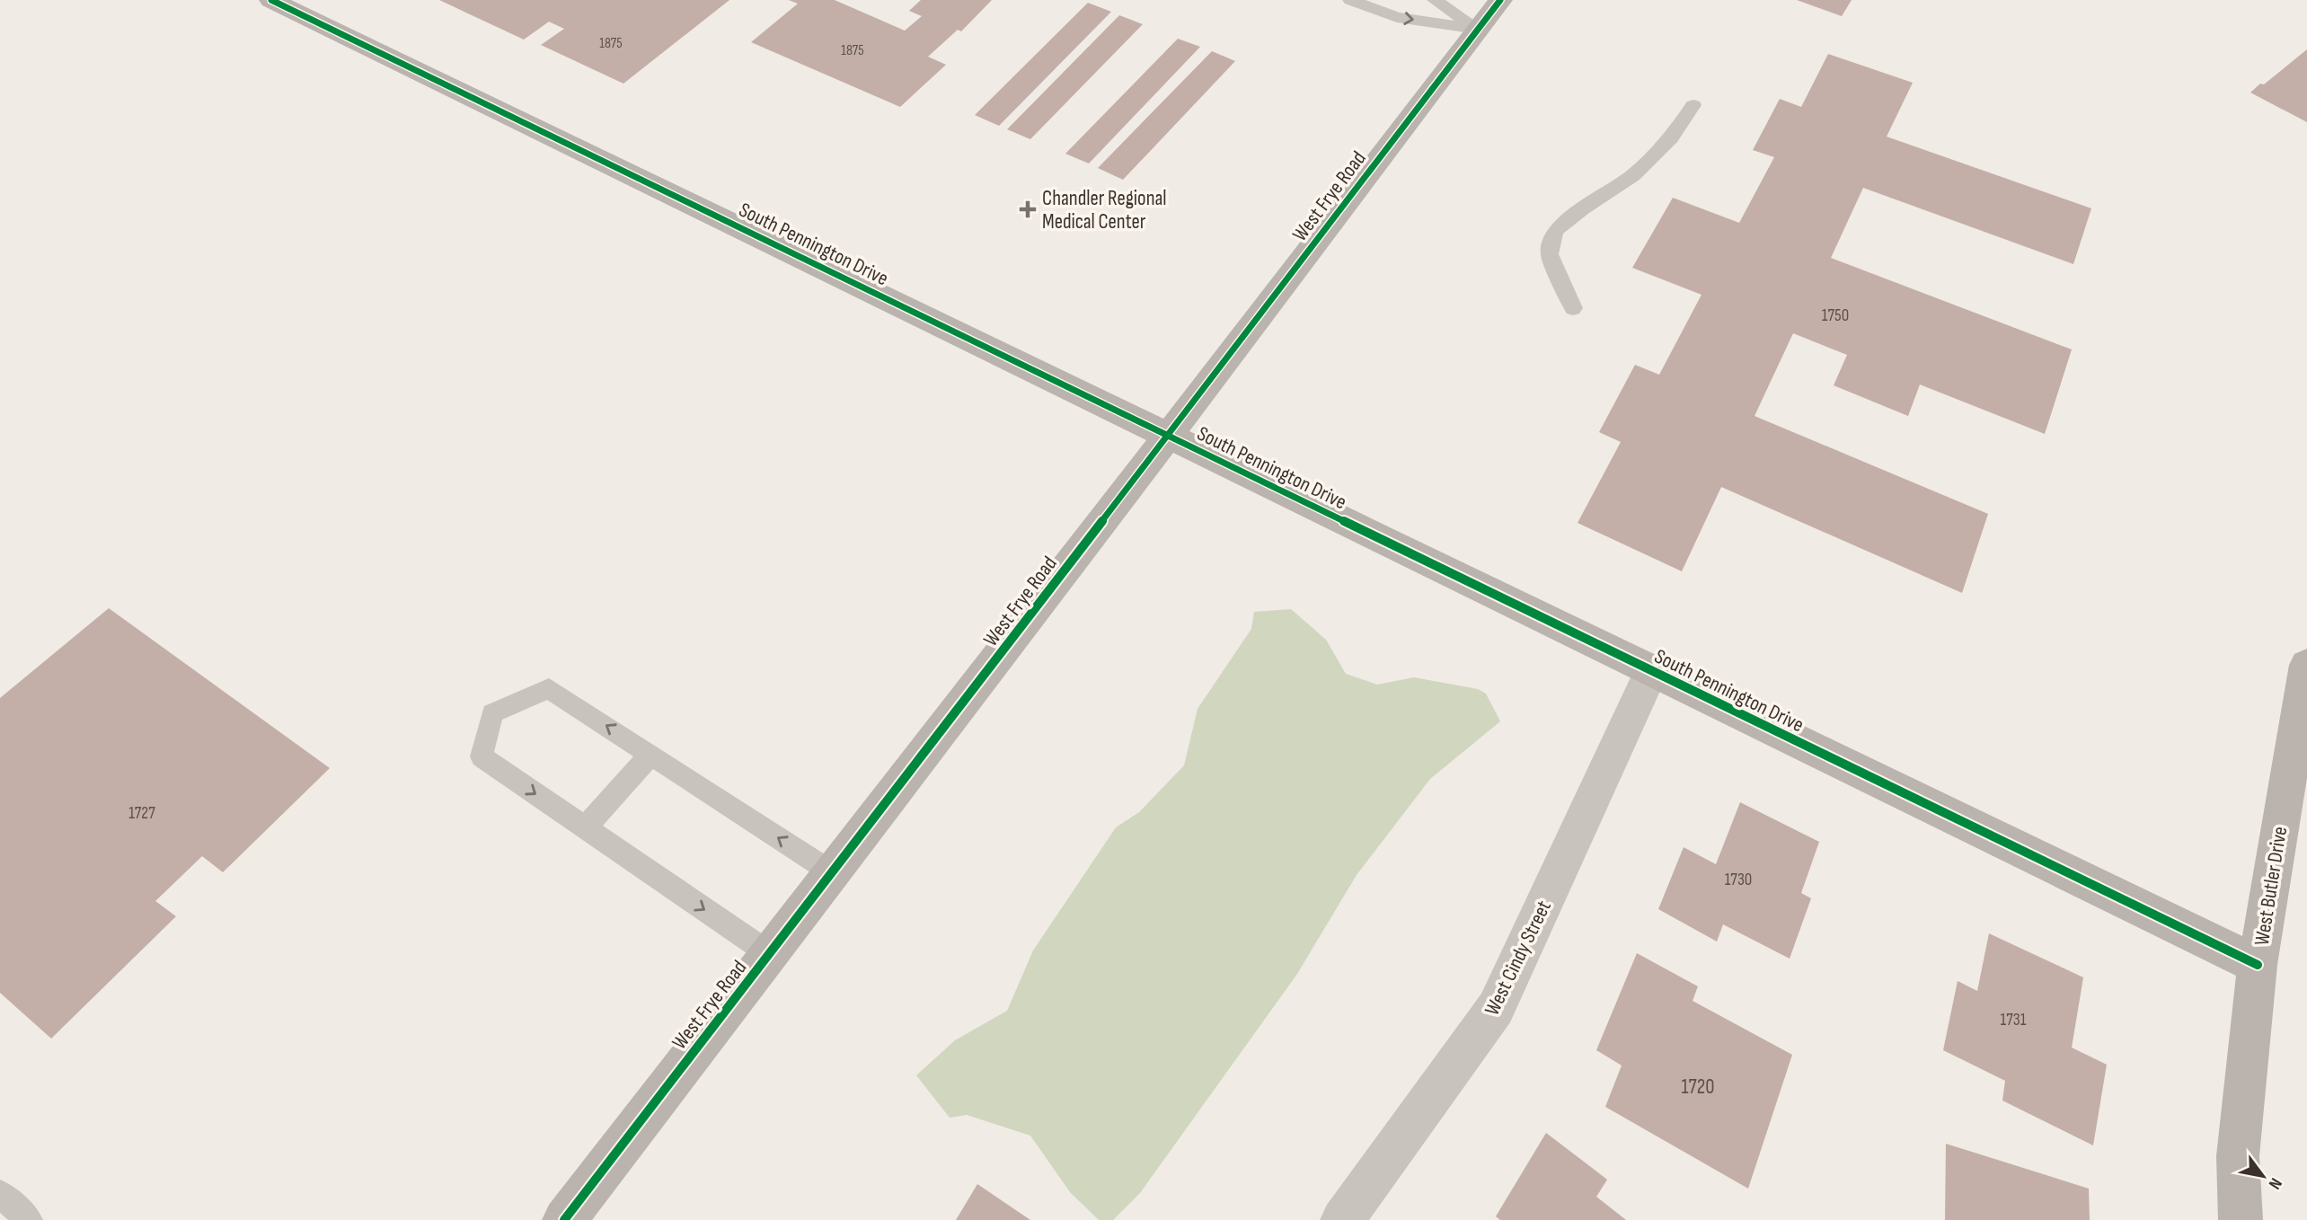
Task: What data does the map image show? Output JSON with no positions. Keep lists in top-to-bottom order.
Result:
{
  "streets": {
    "street": [
      "West Frye Road",
      "South Pennington Drive",
      "West Butler Drive",
      "West Cindy Street"
    ]
  },
  "crossings": [
    ["West Frye Road", "South Pennington Drive"],
    ["South Pennington Drive", "West Butler Drive"],
    ["South Pennington Drive", "West Cindy Street"]
  ],
  "places": {
    "health": ["Chandler Regional Medical Center"]
  },
  "house_numbers": [
    "1875",
    "1875",
    "1750",
    "1727",
    "1730",
    "1731",
    "1720"
  ],
  "north": "bottom right"
}
